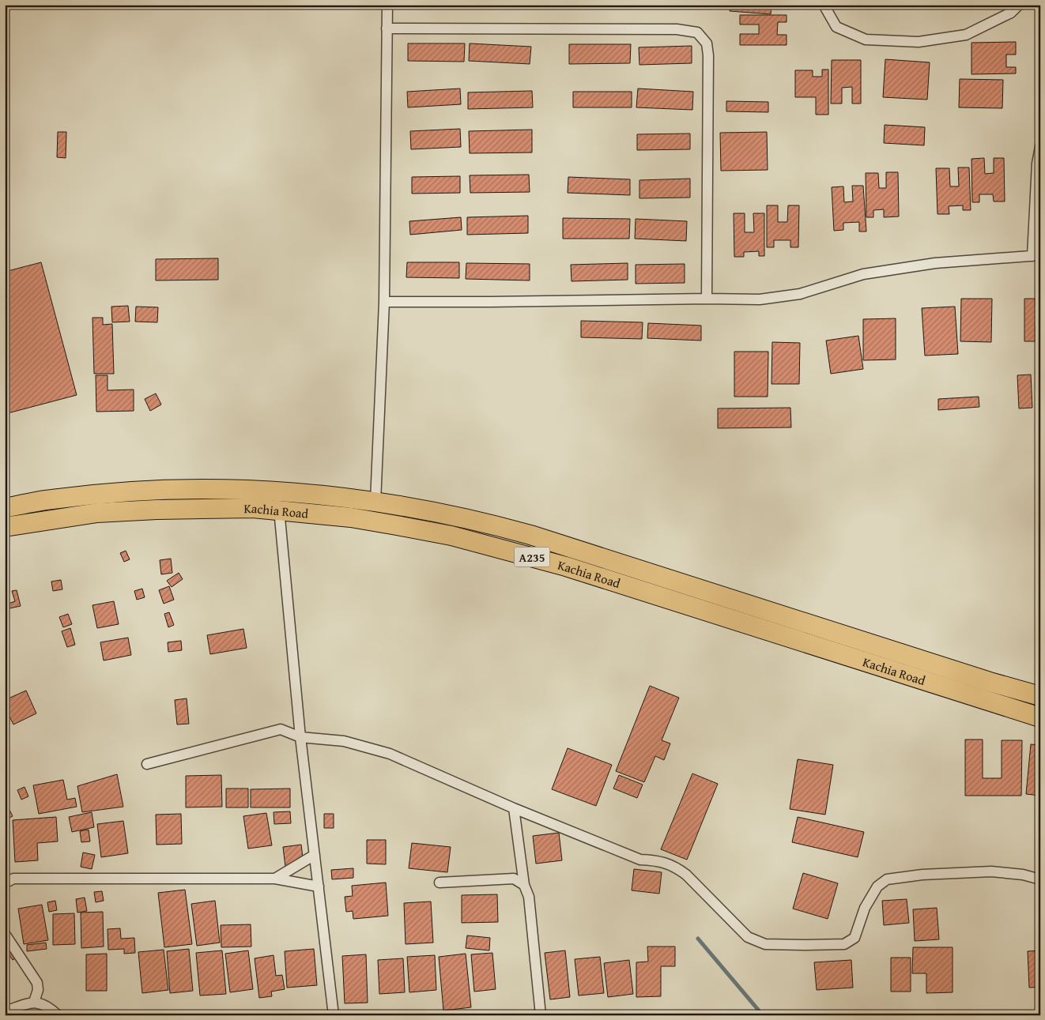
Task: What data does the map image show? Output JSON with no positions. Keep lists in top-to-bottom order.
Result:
{
  "streets": {
    "highway": ["Kachia Road", "A235"]
  }
}
